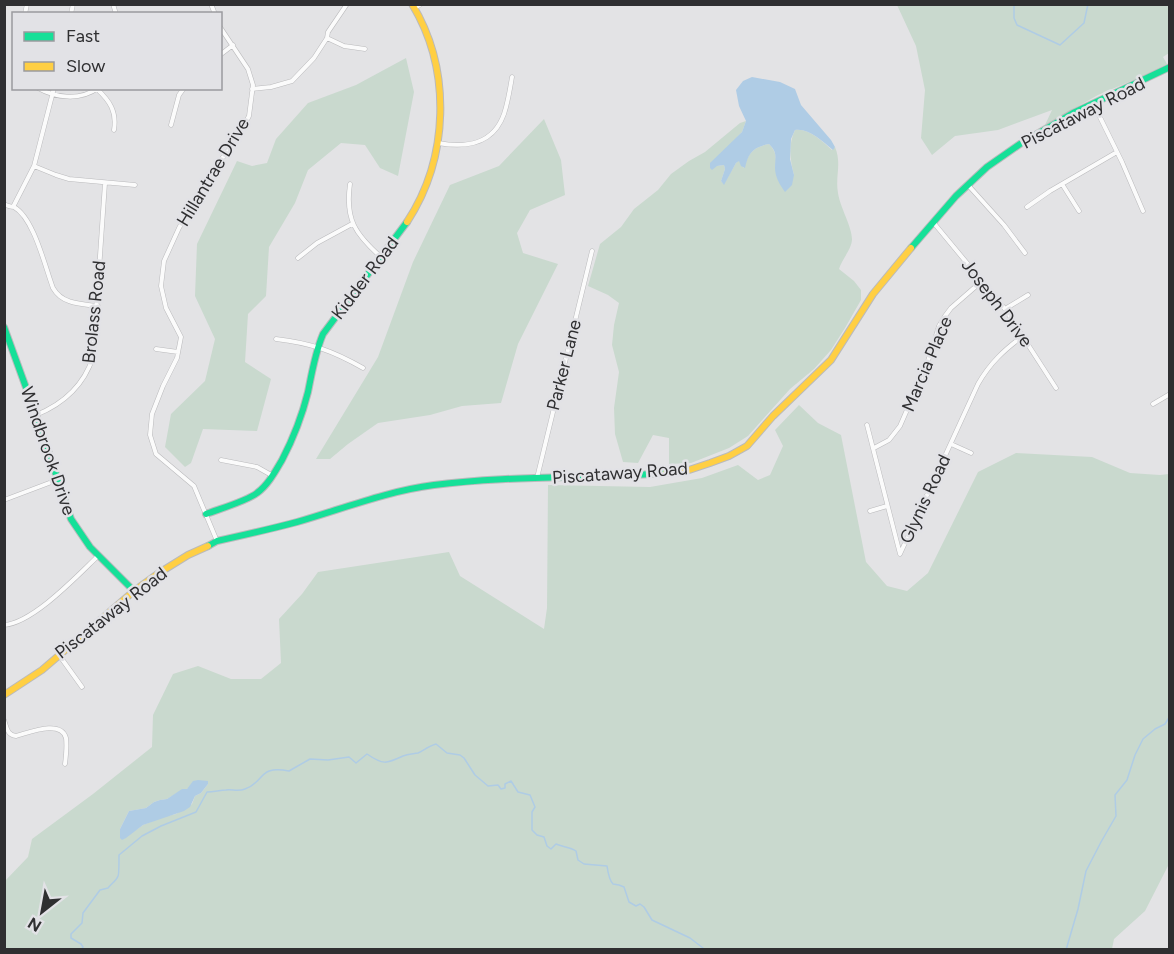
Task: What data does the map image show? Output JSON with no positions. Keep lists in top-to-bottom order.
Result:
{
  "streets": {
    "main road": ["Piscataway Road", "Kidder Road", "Windbrook Drive"],
    "street": [
      "Hillantrae Drive",
      "Joseph Drive",
      "Brolass Road",
      "Marcia Place",
      "Parker Lane",
      "Glynis Road"
    ]
  },
  "crossings": [
    ["Piscataway Road", "Joseph Drive"],
    ["Piscataway Road", "Parker Lane"],
    ["Piscataway Road", "Windbrook Drive"],
    ["Joseph Drive", "Marcia Place"],
    ["Joseph Drive", "Glynis Road"],
    ["Brolass Road", "Windbrook Drive"],
    ["Marcia Place", "Glynis Road"]
  ],
  "legend": ["Fast", "Slow"],
  "north": "bottom left"
}
